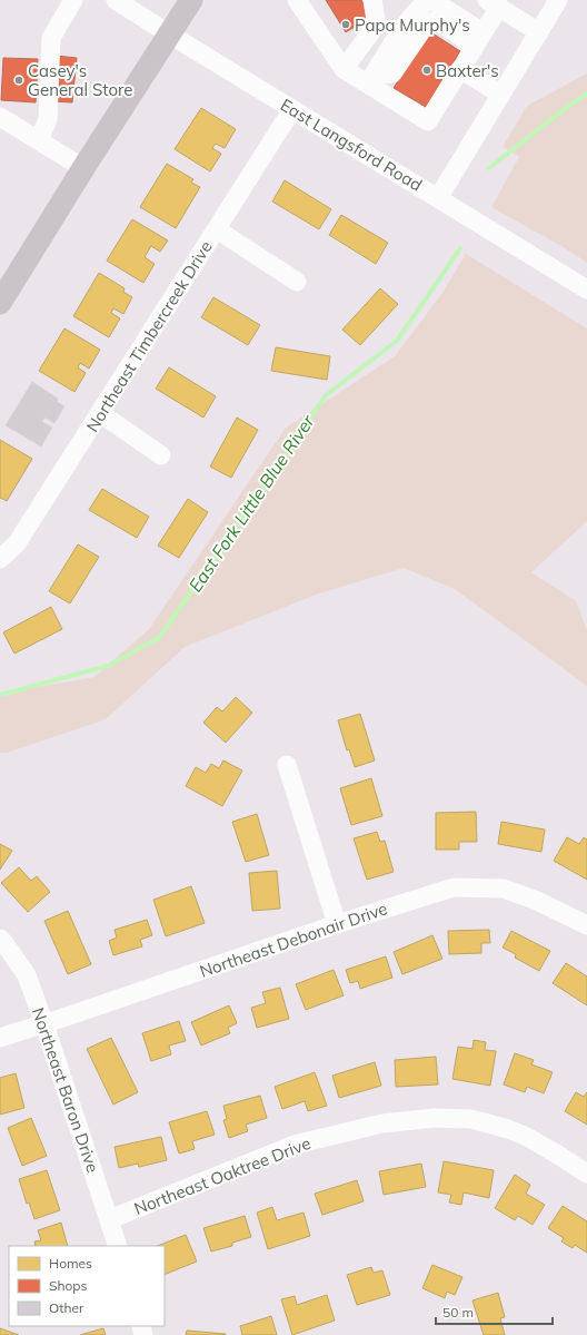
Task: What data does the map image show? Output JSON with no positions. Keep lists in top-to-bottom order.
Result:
{
  "streets": {
    "street": [
      "East Langsford Road",
      "Northeast Timbercreek Drive",
      "Northeast Debonair Drive",
      "Northeast Baron Drive",
      "Northeast Oaktree Drive"
    ]
  },
  "crossings": [
    ["East Langsford Road", "Northeast Timbercreek Drive"],
    ["Northeast Debonair Drive", "Northeast Baron Drive"],
    ["Northeast Baron Drive", "Northeast Oaktree Drive"]
  ],
  "water": ["East Fork Little Blue River"],
  "places": ["Papa Murphy's", "Baxter's", "Casey's General Store"],
  "legend": ["Homes", "Shops", "Other"],
  "scale_bar": "50 m"
}
